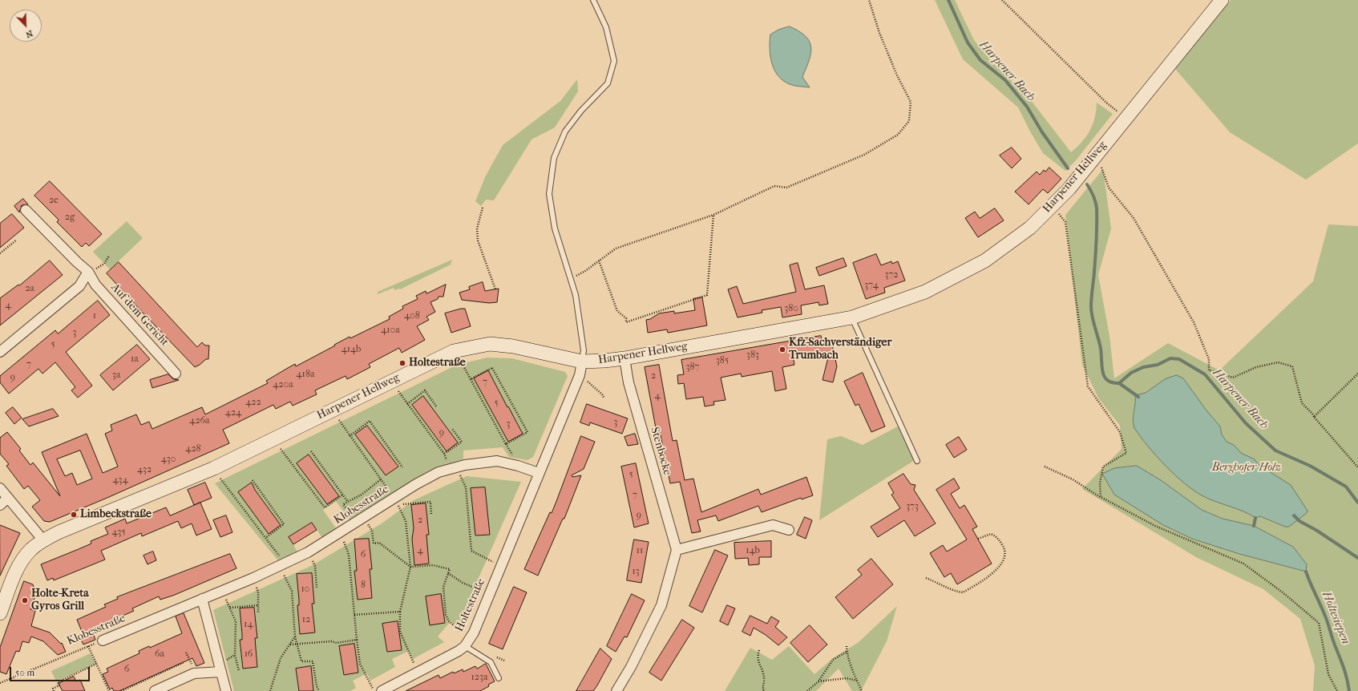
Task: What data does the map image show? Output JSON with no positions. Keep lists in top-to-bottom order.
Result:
{
  "streets": {
    "street": [
      "Harpener Hellweg",
      "Auf dem Gericht",
      "Stenbocke",
      "Klobesstraße",
      "Holtestraße"
    ]
  },
  "crossings": [
    ["Harpener Hellweg", "Stenbocke"],
    ["Harpener Hellweg", "Holtestraße"],
    ["Klobesstraße", "Holtestraße"]
  ],
  "water": ["Harpener Bach", "Holtesiepen"],
  "parks": ["Berghofer Holz"],
  "places": [
    "Kfz-Sachverständiger Trumbach",
    "Holtestraße",
    "Limbeckstraße",
    "Holte-Kreta Gyros Grill"
  ],
  "house_numbers": [
    "2e",
    "2g",
    "372",
    "374",
    "2a",
    "4",
    "380",
    "1",
    "408",
    "410a",
    "3",
    "5",
    "414b",
    "383",
    "1a",
    "385",
    "7",
    "387",
    "418a",
    "3a",
    "2",
    "9",
    "7",
    "420a",
    "4",
    "422",
    "5",
    "424",
    "426a",
    "3",
    "3",
    "9",
    "428",
    "430",
    "432",
    "5",
    "434",
    "7",
    "373",
    "9",
    "2",
    "435",
    "4",
    "11",
    "14b",
    "6",
    "13",
    "8",
    "10",
    "12",
    "14",
    "6a",
    "16",
    "6",
    "123a"
  ],
  "scale_bar": "50 m",
  "north": "bottom right"
}
